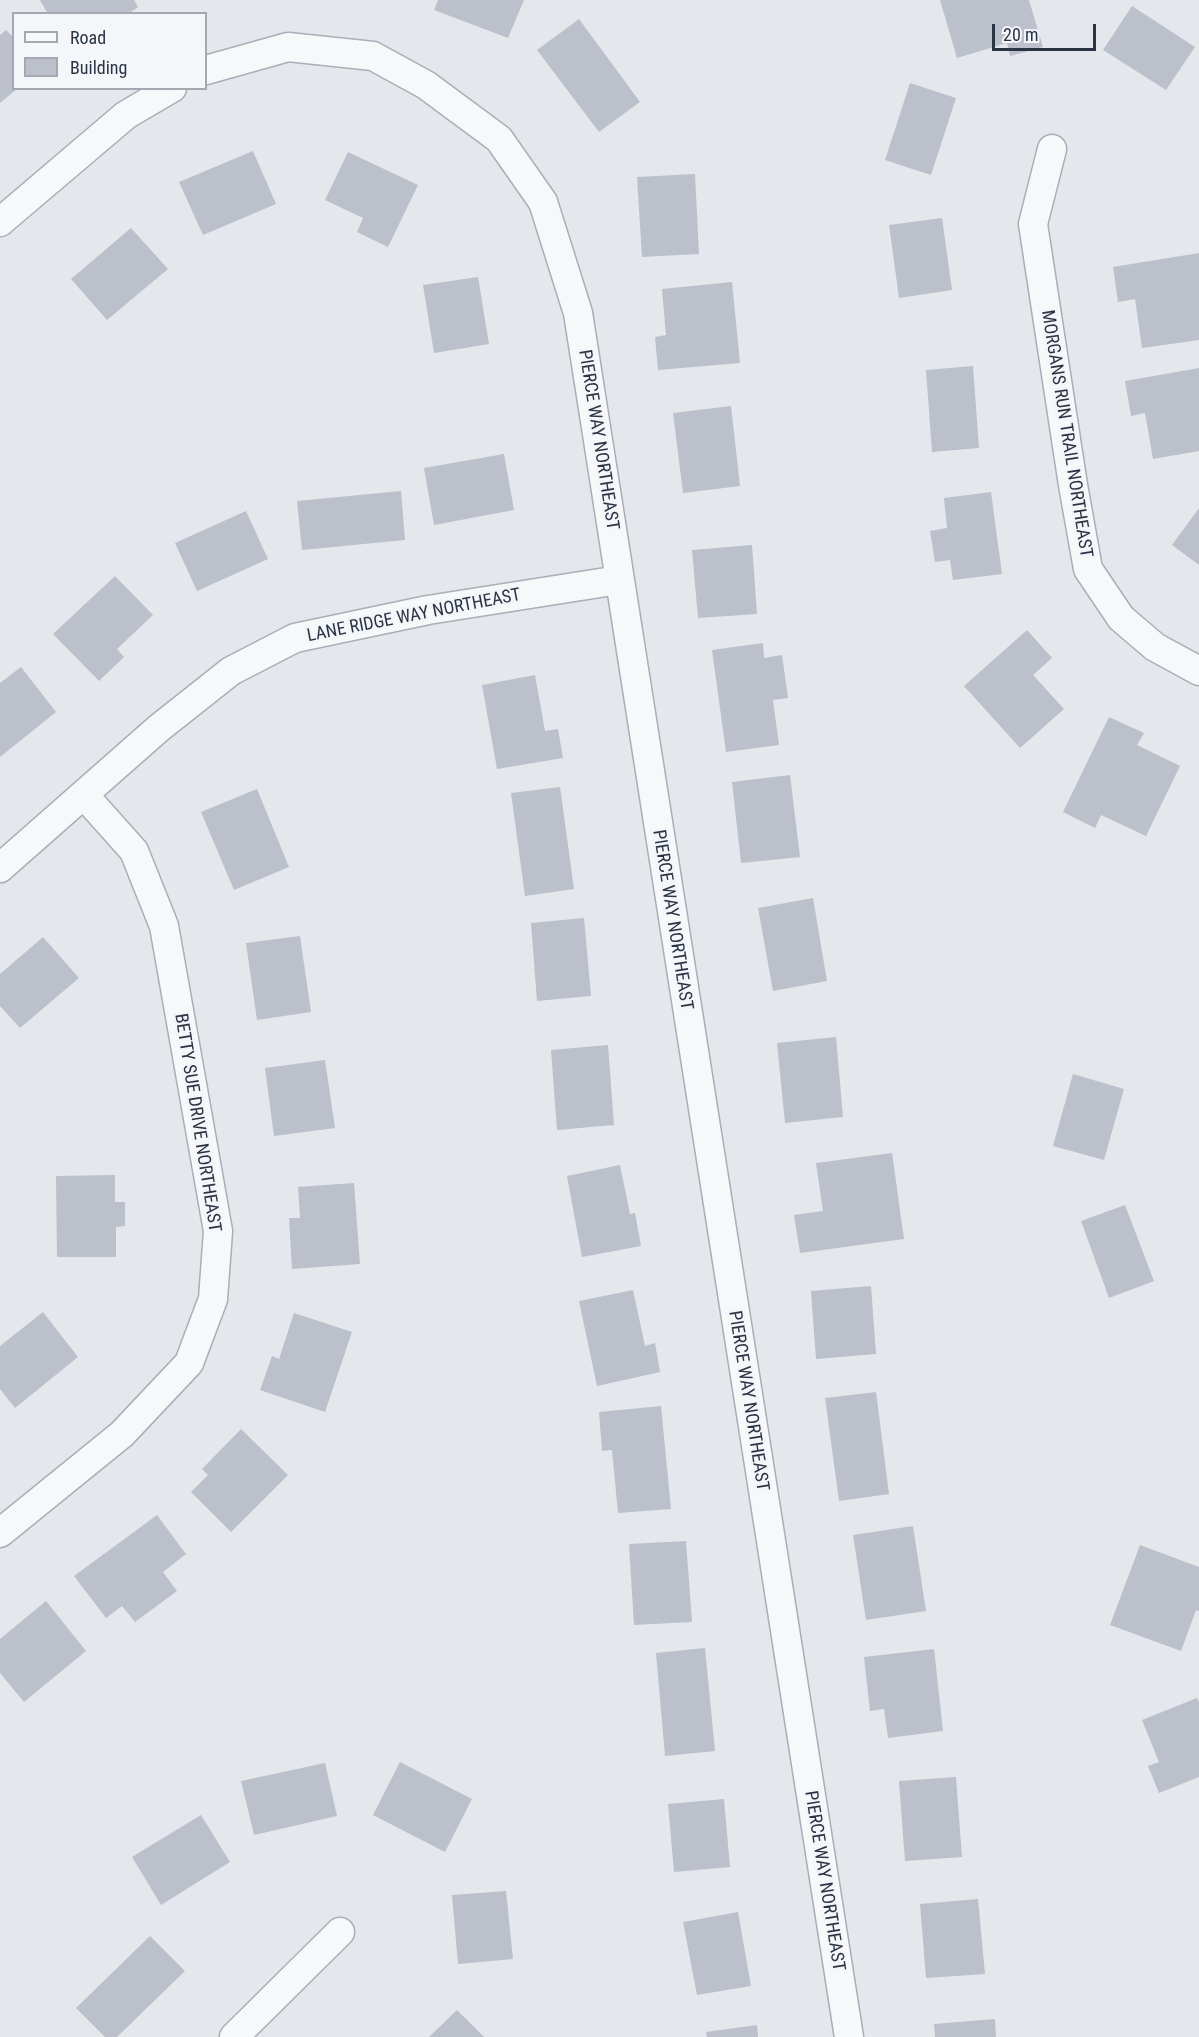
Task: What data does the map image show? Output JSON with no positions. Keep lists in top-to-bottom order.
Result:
{
  "streets": {
    "street": [
      "MORGANS RUN TRAIL NORTHEAST",
      "PIERCE WAY NORTHEAST",
      "LANE RIDGE WAY NORTHEAST",
      "BETTY SUE DRIVE NORTHEAST"
    ]
  },
  "crossings": [
    ["PIERCE WAY NORTHEAST", "LANE RIDGE WAY NORTHEAST"],
    ["LANE RIDGE WAY NORTHEAST", "BETTY SUE DRIVE NORTHEAST"]
  ],
  "legend": ["Road", "Building"],
  "scale_bar": "20 m"
}
